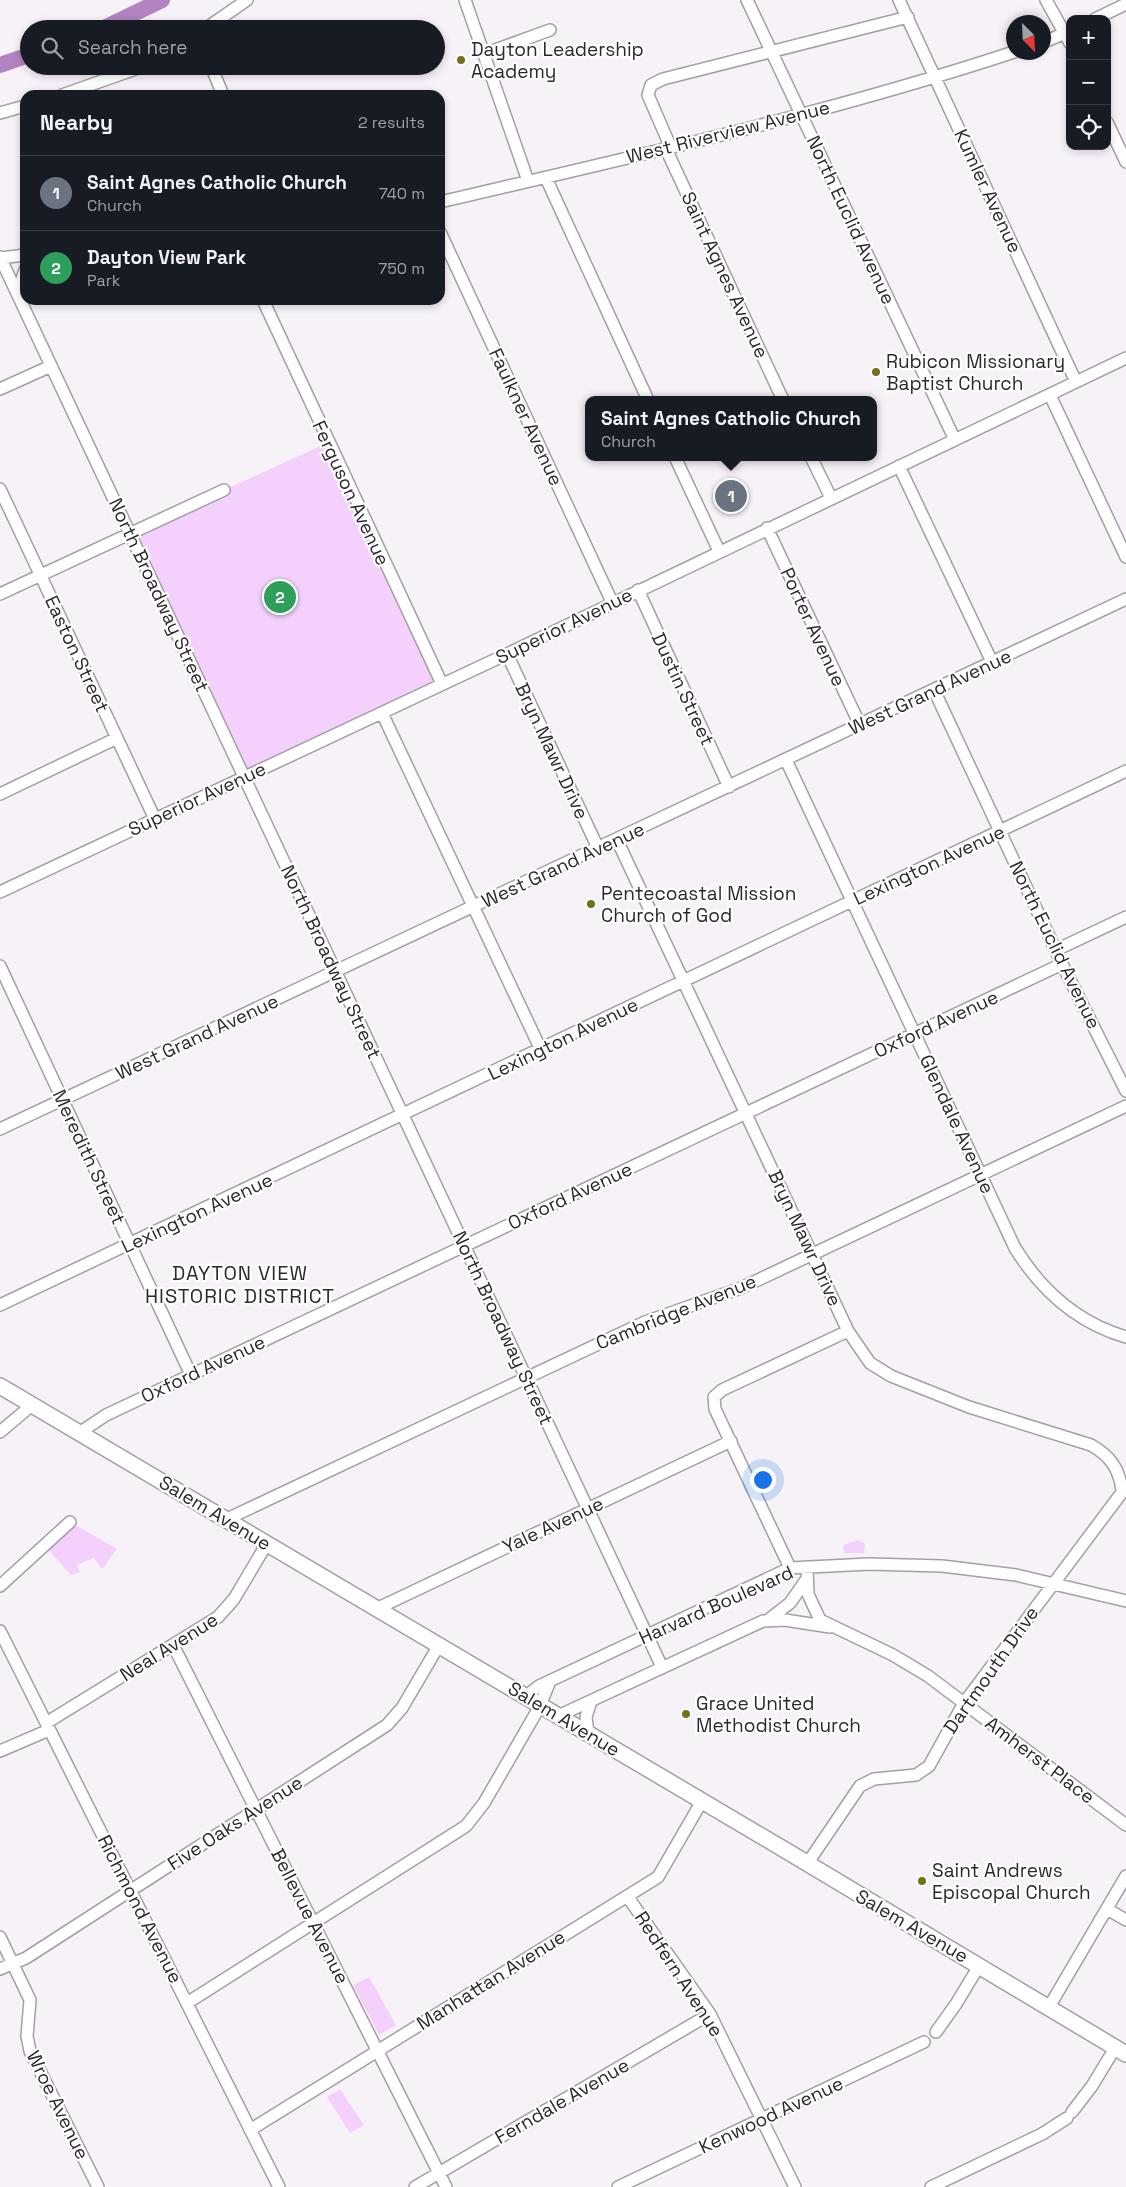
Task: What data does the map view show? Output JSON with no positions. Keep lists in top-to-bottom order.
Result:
{
  "streets": {
    "main road": ["Salem Avenue"],
    "street": [
      "West Riverview Avenue",
      "Kumler Avenue",
      "North Euclid Avenue",
      "Saint Agnes Avenue",
      "Faulkner Avenue",
      "Ferguson Avenue",
      "North Broadway Street",
      "Superior Avenue",
      "Porter Avenue",
      "Easton Street",
      "Dustin Street",
      "West Grand Avenue",
      "Bryn Mawr Drive",
      "Lexington Avenue",
      "Oxford Avenue",
      "Glendale Avenue",
      "Meredith Street",
      "Cambridge Avenue",
      "Yale Avenue",
      "Harvard Boulevard",
      "Neal Avenue",
      "Dartmouth Drive",
      "Amherst Place",
      "Five Oaks Avenue",
      "Richmond Avenue",
      "Bellevue Avenue",
      "Redfern Avenue",
      "Manhattan Avenue",
      "Ferndale Avenue",
      "Wroe Avenue",
      "Kenwood Avenue"
    ]
  },
  "crossings": [
    ["West Riverview Avenue", "Kumler Avenue"],
    ["West Riverview Avenue", "North Euclid Avenue"],
    ["West Riverview Avenue", "Saint Agnes Avenue"],
    ["Kumler Avenue", "Superior Avenue"],
    ["North Euclid Avenue", "Saint Agnes Avenue"],
    ["North Euclid Avenue", "Superior Avenue"],
    ["North Euclid Avenue", "West Grand Avenue"],
    ["North Euclid Avenue", "Lexington Avenue"],
    ["North Euclid Avenue", "Oxford Avenue"],
    ["Faulkner Avenue", "Superior Avenue"],
    ["Ferguson Avenue", "Superior Avenue"],
    ["North Broadway Street", "Superior Avenue"],
    ["North Broadway Street", "West Grand Avenue"],
    ["North Broadway Street", "Lexington Avenue"],
    ["North Broadway Street", "Oxford Avenue"],
    ["North Broadway Street", "Cambridge Avenue"],
    ["North Broadway Street", "Yale Avenue"],
    ["North Broadway Street", "Harvard Boulevard"],
    ["Superior Avenue", "Porter Avenue"],
    ["Superior Avenue", "Easton Street"],
    ["Superior Avenue", "Dustin Street"],
    ["Superior Avenue", "Bryn Mawr Drive"],
    ["Porter Avenue", "West Grand Avenue"],
    ["Dustin Street", "West Grand Avenue"],
    ["West Grand Avenue", "Bryn Mawr Drive"],
    ["West Grand Avenue", "Glendale Avenue"],
    ["West Grand Avenue", "Meredith Street"],
    ["Bryn Mawr Drive", "Lexington Avenue"],
    ["Bryn Mawr Drive", "Oxford Avenue"],
    ["Bryn Mawr Drive", "Cambridge Avenue"],
    ["Bryn Mawr Drive", "Dartmouth Drive"],
    ["Lexington Avenue", "Glendale Avenue"],
    ["Lexington Avenue", "Meredith Street"],
    ["Oxford Avenue", "Glendale Avenue"],
    ["Oxford Avenue", "Meredith Street"],
    ["Oxford Avenue", "Salem Avenue"],
    ["Glendale Avenue", "Cambridge Avenue"],
    ["Cambridge Avenue", "Salem Avenue"],
    ["Salem Avenue", "Yale Avenue"],
    ["Salem Avenue", "Harvard Boulevard"],
    ["Salem Avenue", "Neal Avenue"],
    ["Salem Avenue", "Dartmouth Drive"],
    ["Salem Avenue", "Five Oaks Avenue"],
    ["Salem Avenue", "Manhattan Avenue"],
    ["Harvard Boulevard", "Dartmouth Drive"],
    ["Harvard Boulevard", "Amherst Place"],
    ["Neal Avenue", "Richmond Avenue"],
    ["Neal Avenue", "Bellevue Avenue"],
    ["Dartmouth Drive", "Amherst Place"],
    ["Five Oaks Avenue", "Richmond Avenue"],
    ["Five Oaks Avenue", "Bellevue Avenue"],
    ["Five Oaks Avenue", "Wroe Avenue"],
    ["Richmond Avenue", "Manhattan Avenue"],
    ["Bellevue Avenue", "Manhattan Avenue"],
    ["Bellevue Avenue", "Ferndale Avenue"],
    ["Redfern Avenue", "Manhattan Avenue"],
    ["Redfern Avenue", "Ferndale Avenue"],
    ["Redfern Avenue", "Kenwood Avenue"]
  ],
  "districts": ["DAYTON VIEW HISTORIC DISTRICT"],
  "places": [
    "Dayton Leadership Academy",
    "Rubicon Missionary Baptist Church",
    "Pentecoastal Mission Church of God",
    "Grace United Methodist Church",
    "Saint Andrews Episcopal Church"
  ],
  "north": "bottom right",
  "page": {
    "map_buttons": ["+", "−"],
    "search": "Search here",
    "heading": ["Nearby", "2 results"],
    "list": [
      {
        "mark": "1",
        "name": "Saint Agnes Catholic Church",
        "note": "Church",
        "value": "740 m"
      },
      {
        "mark": "2",
        "name": "Dayton View Park",
        "note": "Park",
        "value": "750 m"
      }
    ],
    "popup": ["Saint Agnes Catholic Church", "Church"],
    "pins": ["1", "2"]
  }
}
